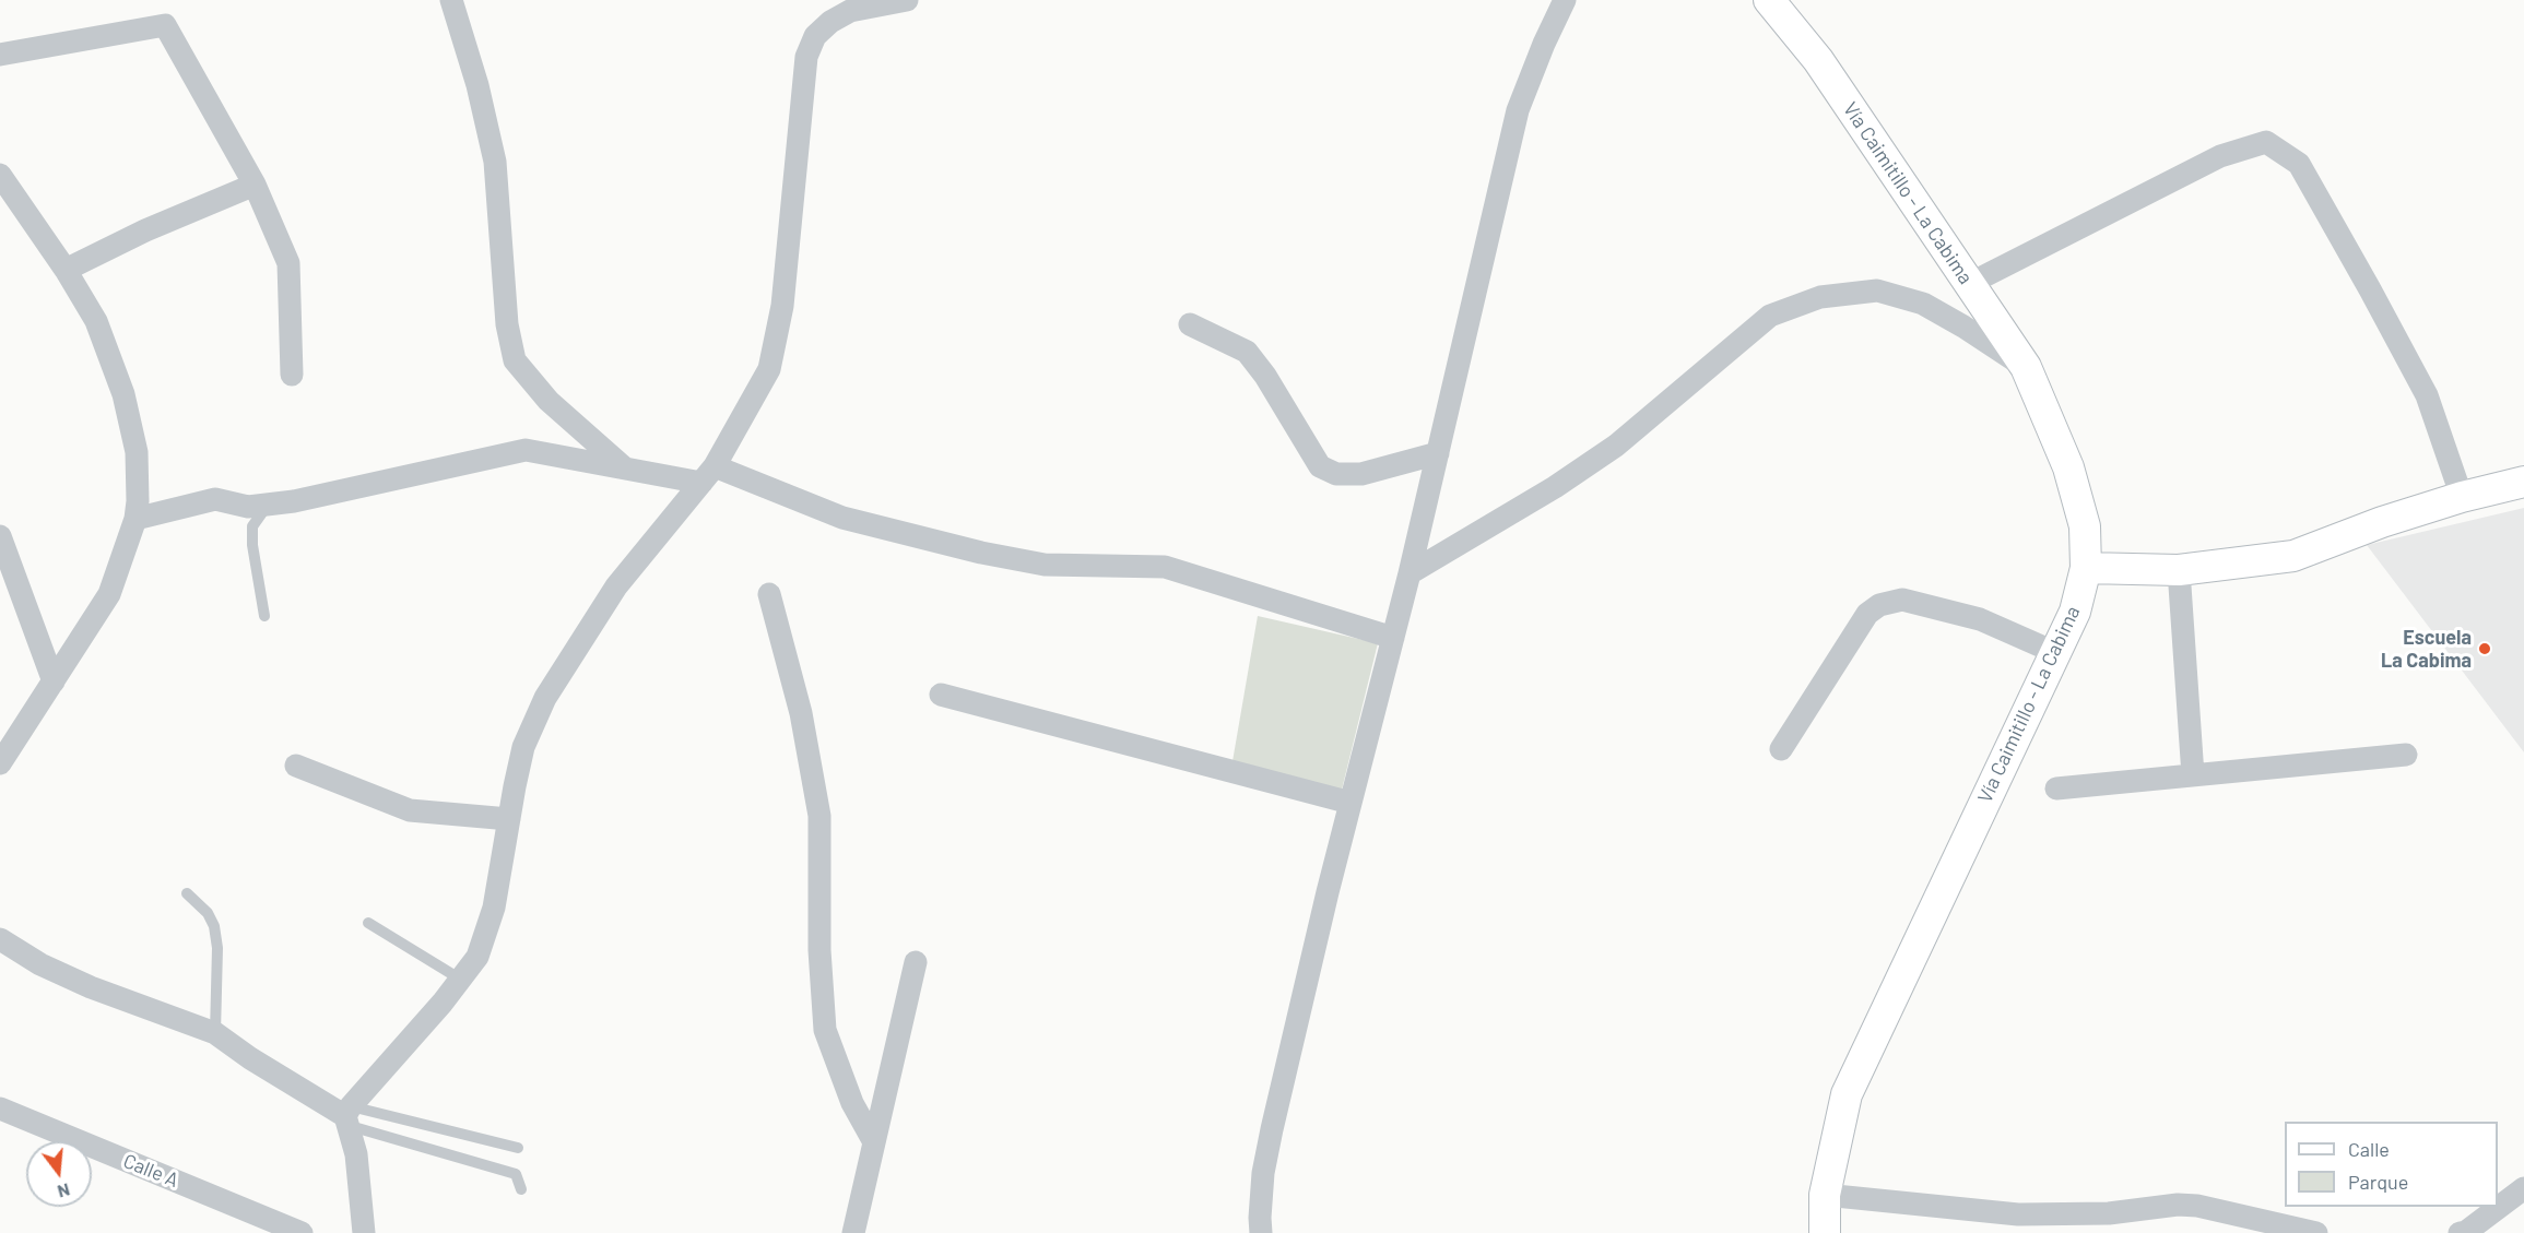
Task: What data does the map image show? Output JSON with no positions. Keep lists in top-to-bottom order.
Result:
{
  "streets": {
    "street": ["Vía Caimitillo - La Cabima", "Calle A"]
  },
  "places": ["Escuela La Cabima"],
  "legend": ["Calle", "Parque"],
  "north": "bottom"
}
